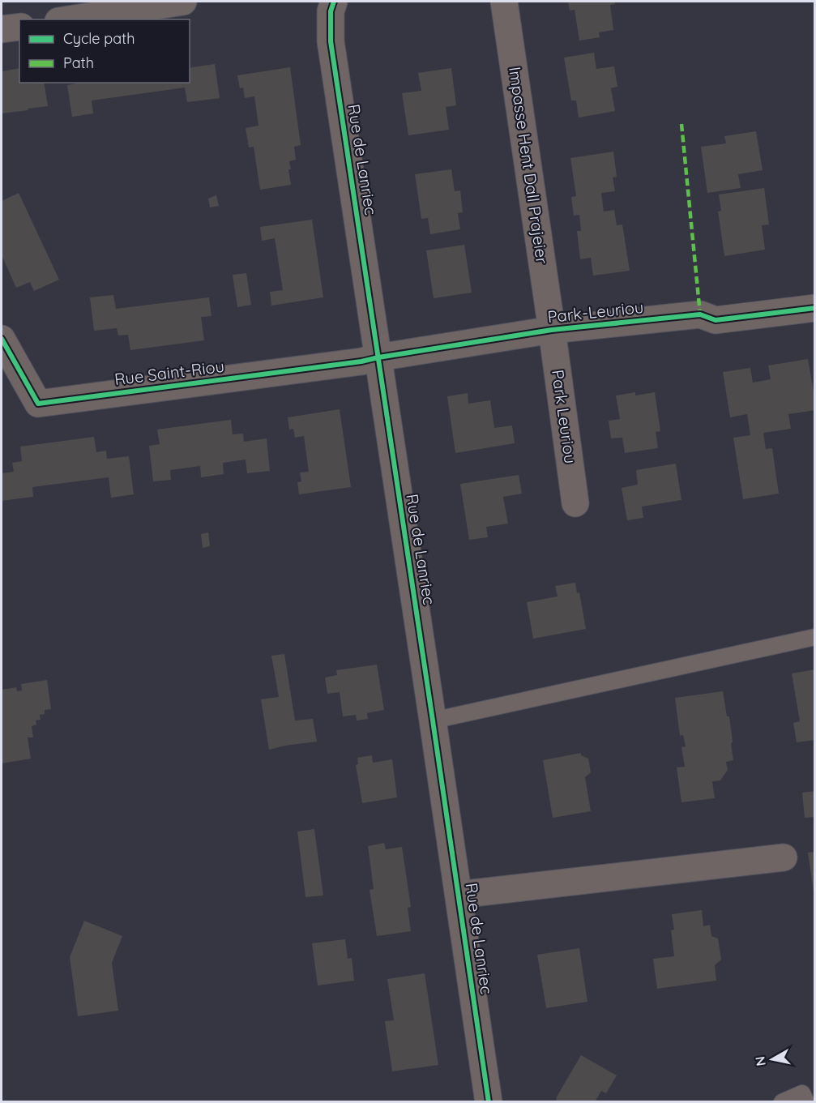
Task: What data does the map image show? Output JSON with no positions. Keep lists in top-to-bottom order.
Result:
{
  "streets": {
    "street": [
      "Rue de Lanriec",
      "Impasse Hent Dall Prajeier",
      "Park-Leuriou",
      "Rue Saint-Riou",
      "Park Leuriou"
    ]
  },
  "crossings": [
    ["Rue de Lanriec", "Park-Leuriou"],
    ["Rue de Lanriec", "Rue Saint-Riou"],
    ["Impasse Hent Dall Prajeier", "Park-Leuriou"],
    ["Impasse Hent Dall Prajeier", "Park Leuriou"],
    ["Park-Leuriou", "Rue Saint-Riou"],
    ["Park-Leuriou", "Park Leuriou"]
  ],
  "legend": ["Cycle path", "Path"],
  "north": "left"
}
